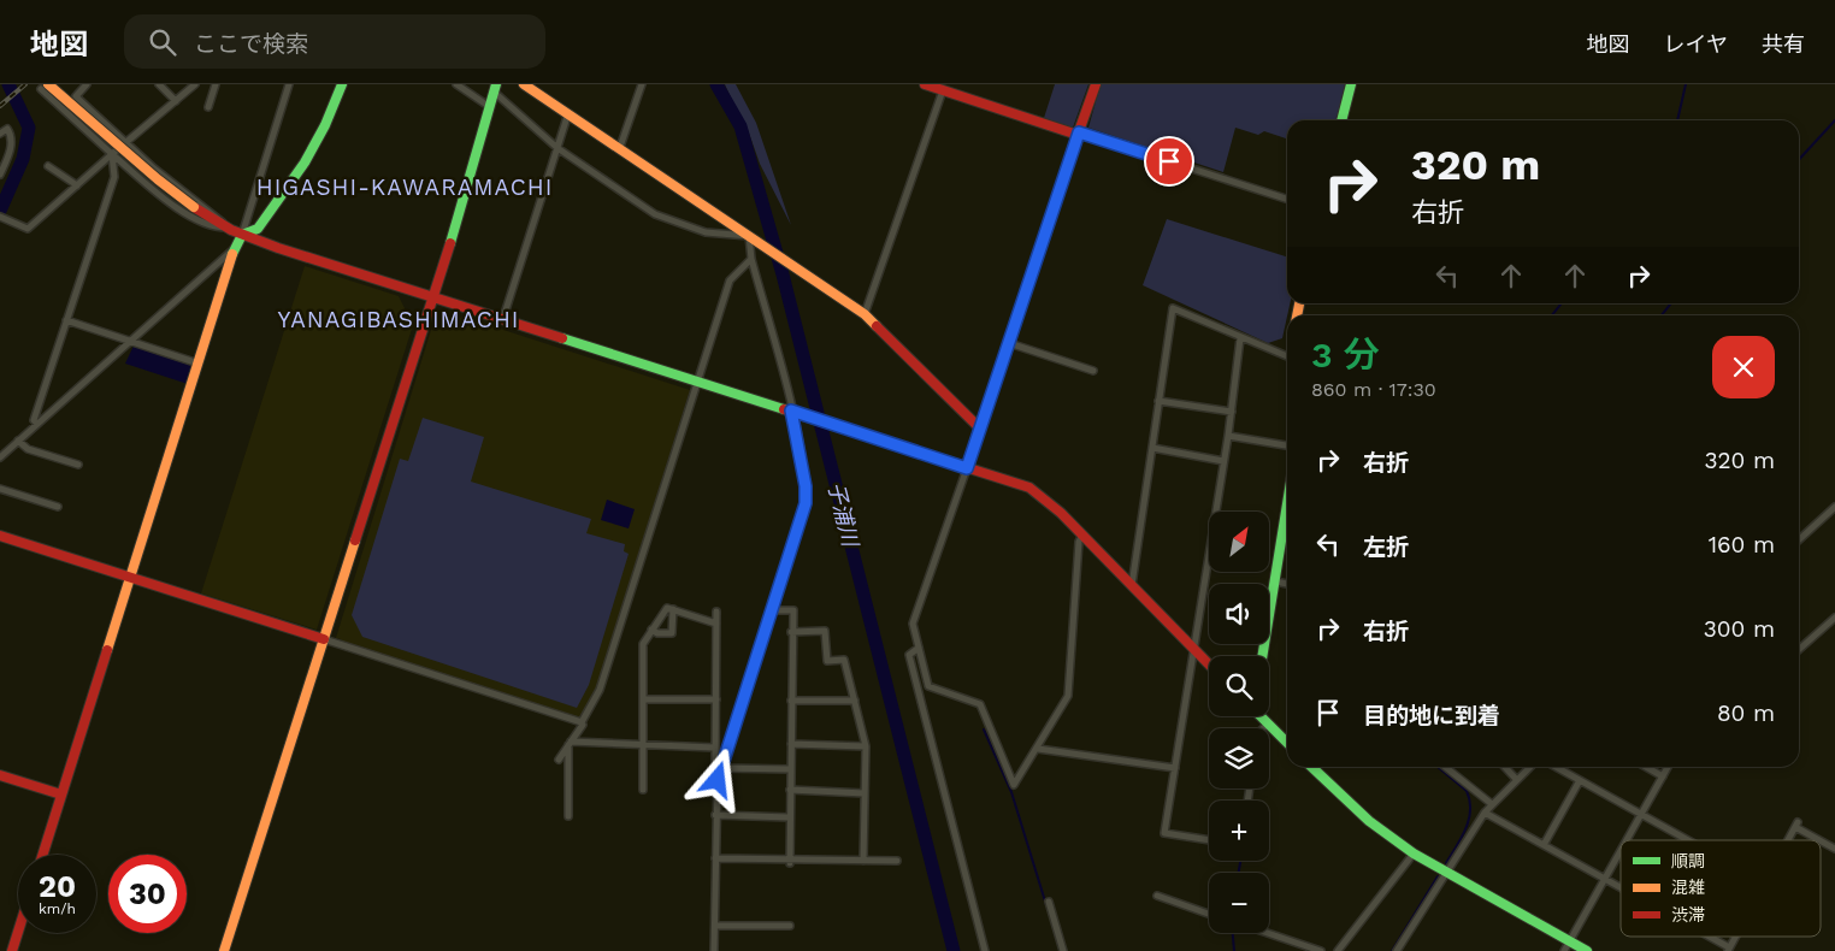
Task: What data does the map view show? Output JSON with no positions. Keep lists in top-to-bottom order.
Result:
{
  "districts": ["HIGASHI-KAWARAMACHI", "YANAGIBASHIMACHI"],
  "water": ["子浦川"],
  "legend": ["順調", "混雑", "渋滞"],
  "north": "top right",
  "page": {
    "header": "地図",
    "search": "ここで検索",
    "nav": ["地図", "レイヤ", "共有"],
    "turn": ["320 m", "右折"],
    "heading": ["3 分", "860 m · 17:30"],
    "list": [
      {
        "name": "右折",
        "value": "320 m"
      },
      {
        "name": "左折",
        "value": "160 m"
      },
      {
        "name": "右折",
        "value": "300 m"
      },
      {
        "name": "目的地に到着",
        "value": "80 m"
      }
    ],
    "map_buttons": ["+", "−"],
    "speed": "20 km/h",
    "limit": "30"
  }
}
